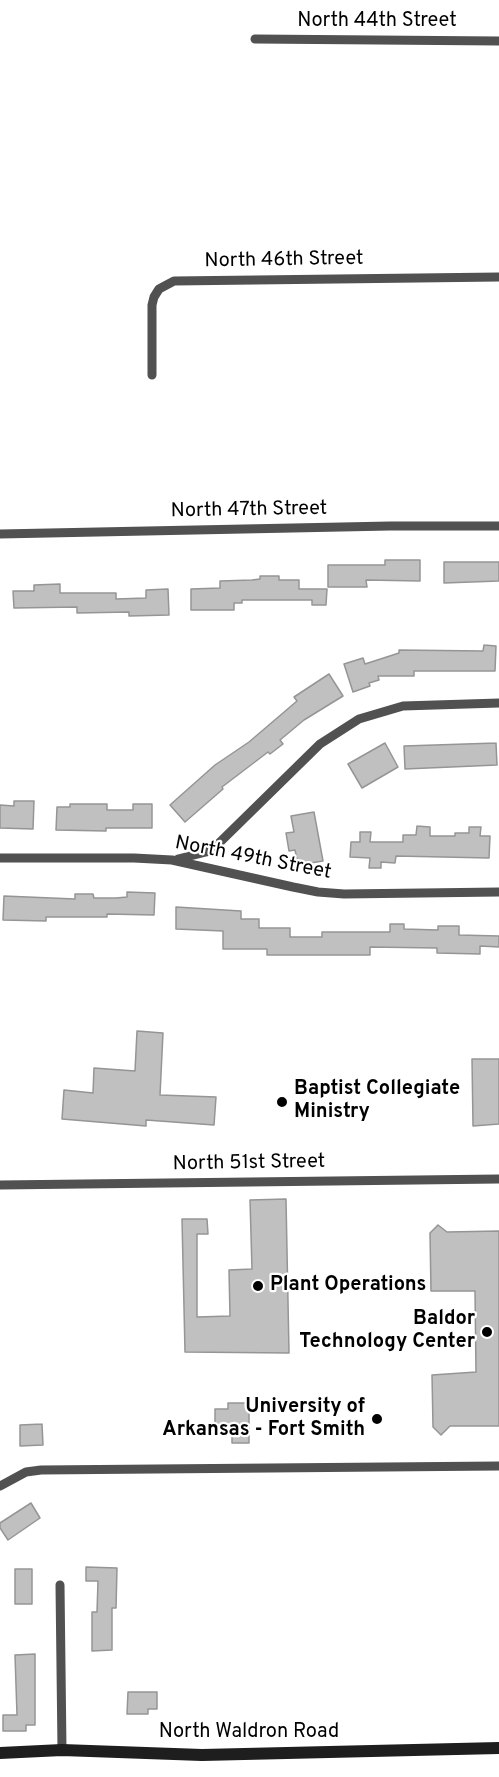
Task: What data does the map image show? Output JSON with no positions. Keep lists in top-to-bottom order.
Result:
{
  "streets": {
    "main road": ["North Waldron Road"],
    "street": [
      "North 44th Street",
      "North 46th Street",
      "North 47th Street",
      "North 49th Street",
      "North 51st Street"
    ]
  },
  "places": [
    "Baptist Collegiate Ministry",
    "Plant Operations",
    "Baldor Technology Center",
    "University of Arkansas - Fort Smith"
  ]
}
